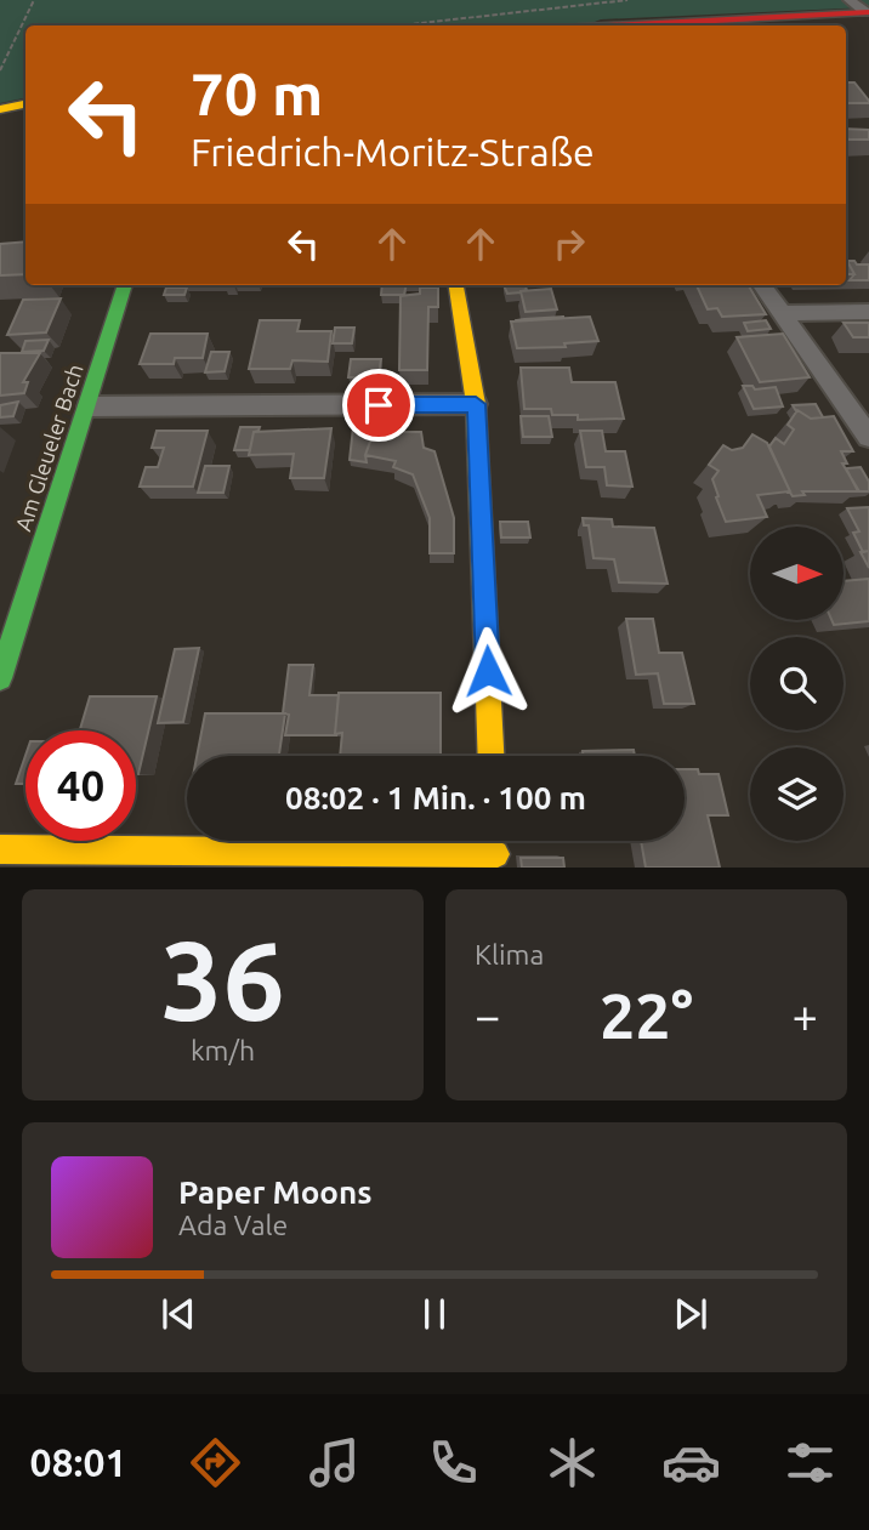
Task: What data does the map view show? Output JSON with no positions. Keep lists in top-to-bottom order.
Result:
{
  "streets": {
    "street": ["Am Gleueler Bach"]
  },
  "north": "right",
  "page": {
    "turn": ["70 m", "Friedrich-Moritz-Straße"],
    "limit": "40",
    "trip": "08:02 · 1 Min. · 100 m",
    "tile": [
      ["36", "km/h"],
      "Klima"
    ],
    "heat": ["−", "22°", "+"],
    "song": ["Paper Moons", "Ada Vale"],
    "tabs": "08:01"
  }
}
